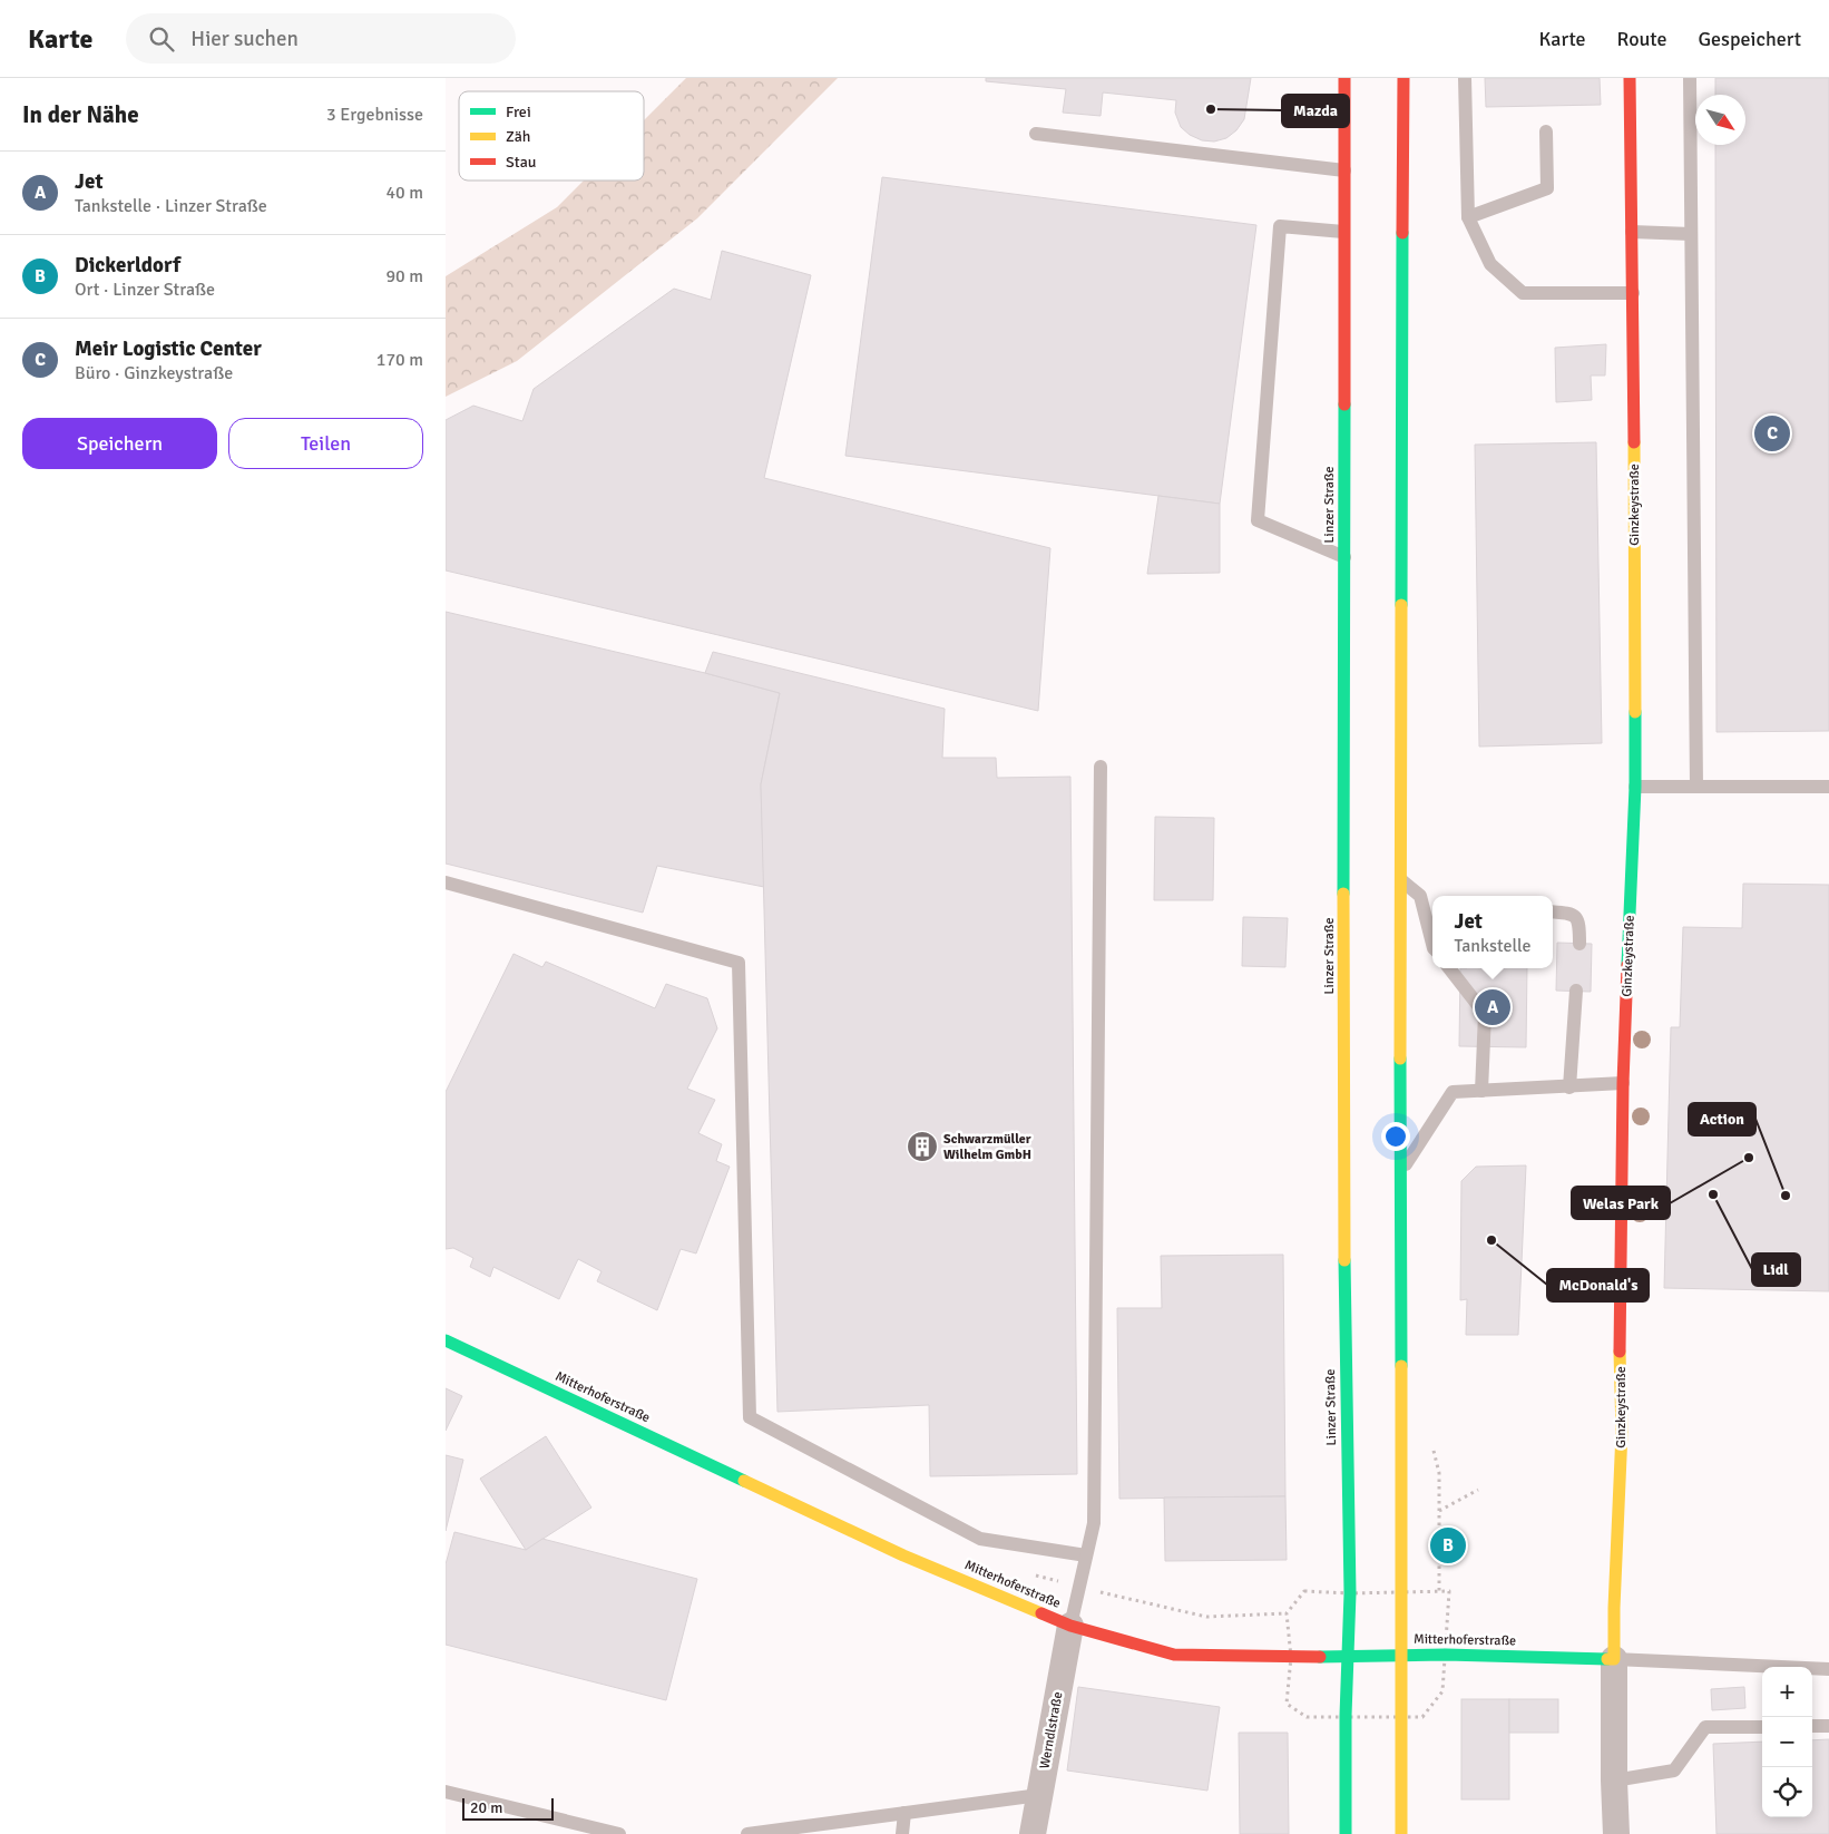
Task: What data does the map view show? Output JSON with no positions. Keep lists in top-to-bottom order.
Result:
{
  "streets": {
    "main road": ["Linzer Straße", "Ginzkeystraße", "Mitterhoferstraße"],
    "street": ["Werndlstraße"]
  },
  "crossings": [
    ["Linzer Straße", "Mitterhoferstraße"],
    ["Ginzkeystraße", "Mitterhoferstraße"],
    ["Mitterhoferstraße", "Werndlstraße"]
  ],
  "places": {
    "other": [
      "Mazda",
      "Welas Park",
      "Lidl",
      "Action",
      "McDonald's"
    ],
    "building": ["Schwarzmüller Wilhelm GmbH"]
  },
  "legend": ["Frei", "Zäh", "Stau"],
  "scale_bar": "20 m",
  "north": "bottom right",
  "page": {
    "header": "Karte",
    "search": "Hier suchen",
    "nav": ["Karte", "Route", "Gespeichert"],
    "heading": ["In der Nähe", "3 Ergebnisse"],
    "list": [
      {
        "mark": "A",
        "name": "Jet",
        "note": "Tankstelle · Linzer Straße",
        "value": "40 m"
      },
      {
        "mark": "B",
        "name": "Dickerldorf",
        "note": "Ort · Linzer Straße",
        "value": "90 m"
      },
      {
        "mark": "C",
        "name": "Meir Logistic Center",
        "note": "Büro · Ginzkeystraße",
        "value": "170 m"
      }
    ],
    "buttons": ["Speichern", "Teilen"],
    "pins": ["C", "A", "B"],
    "popup": ["Jet", "Tankstelle"],
    "map_buttons": ["+", "−"],
    "scale": "20 m"
  }
}
